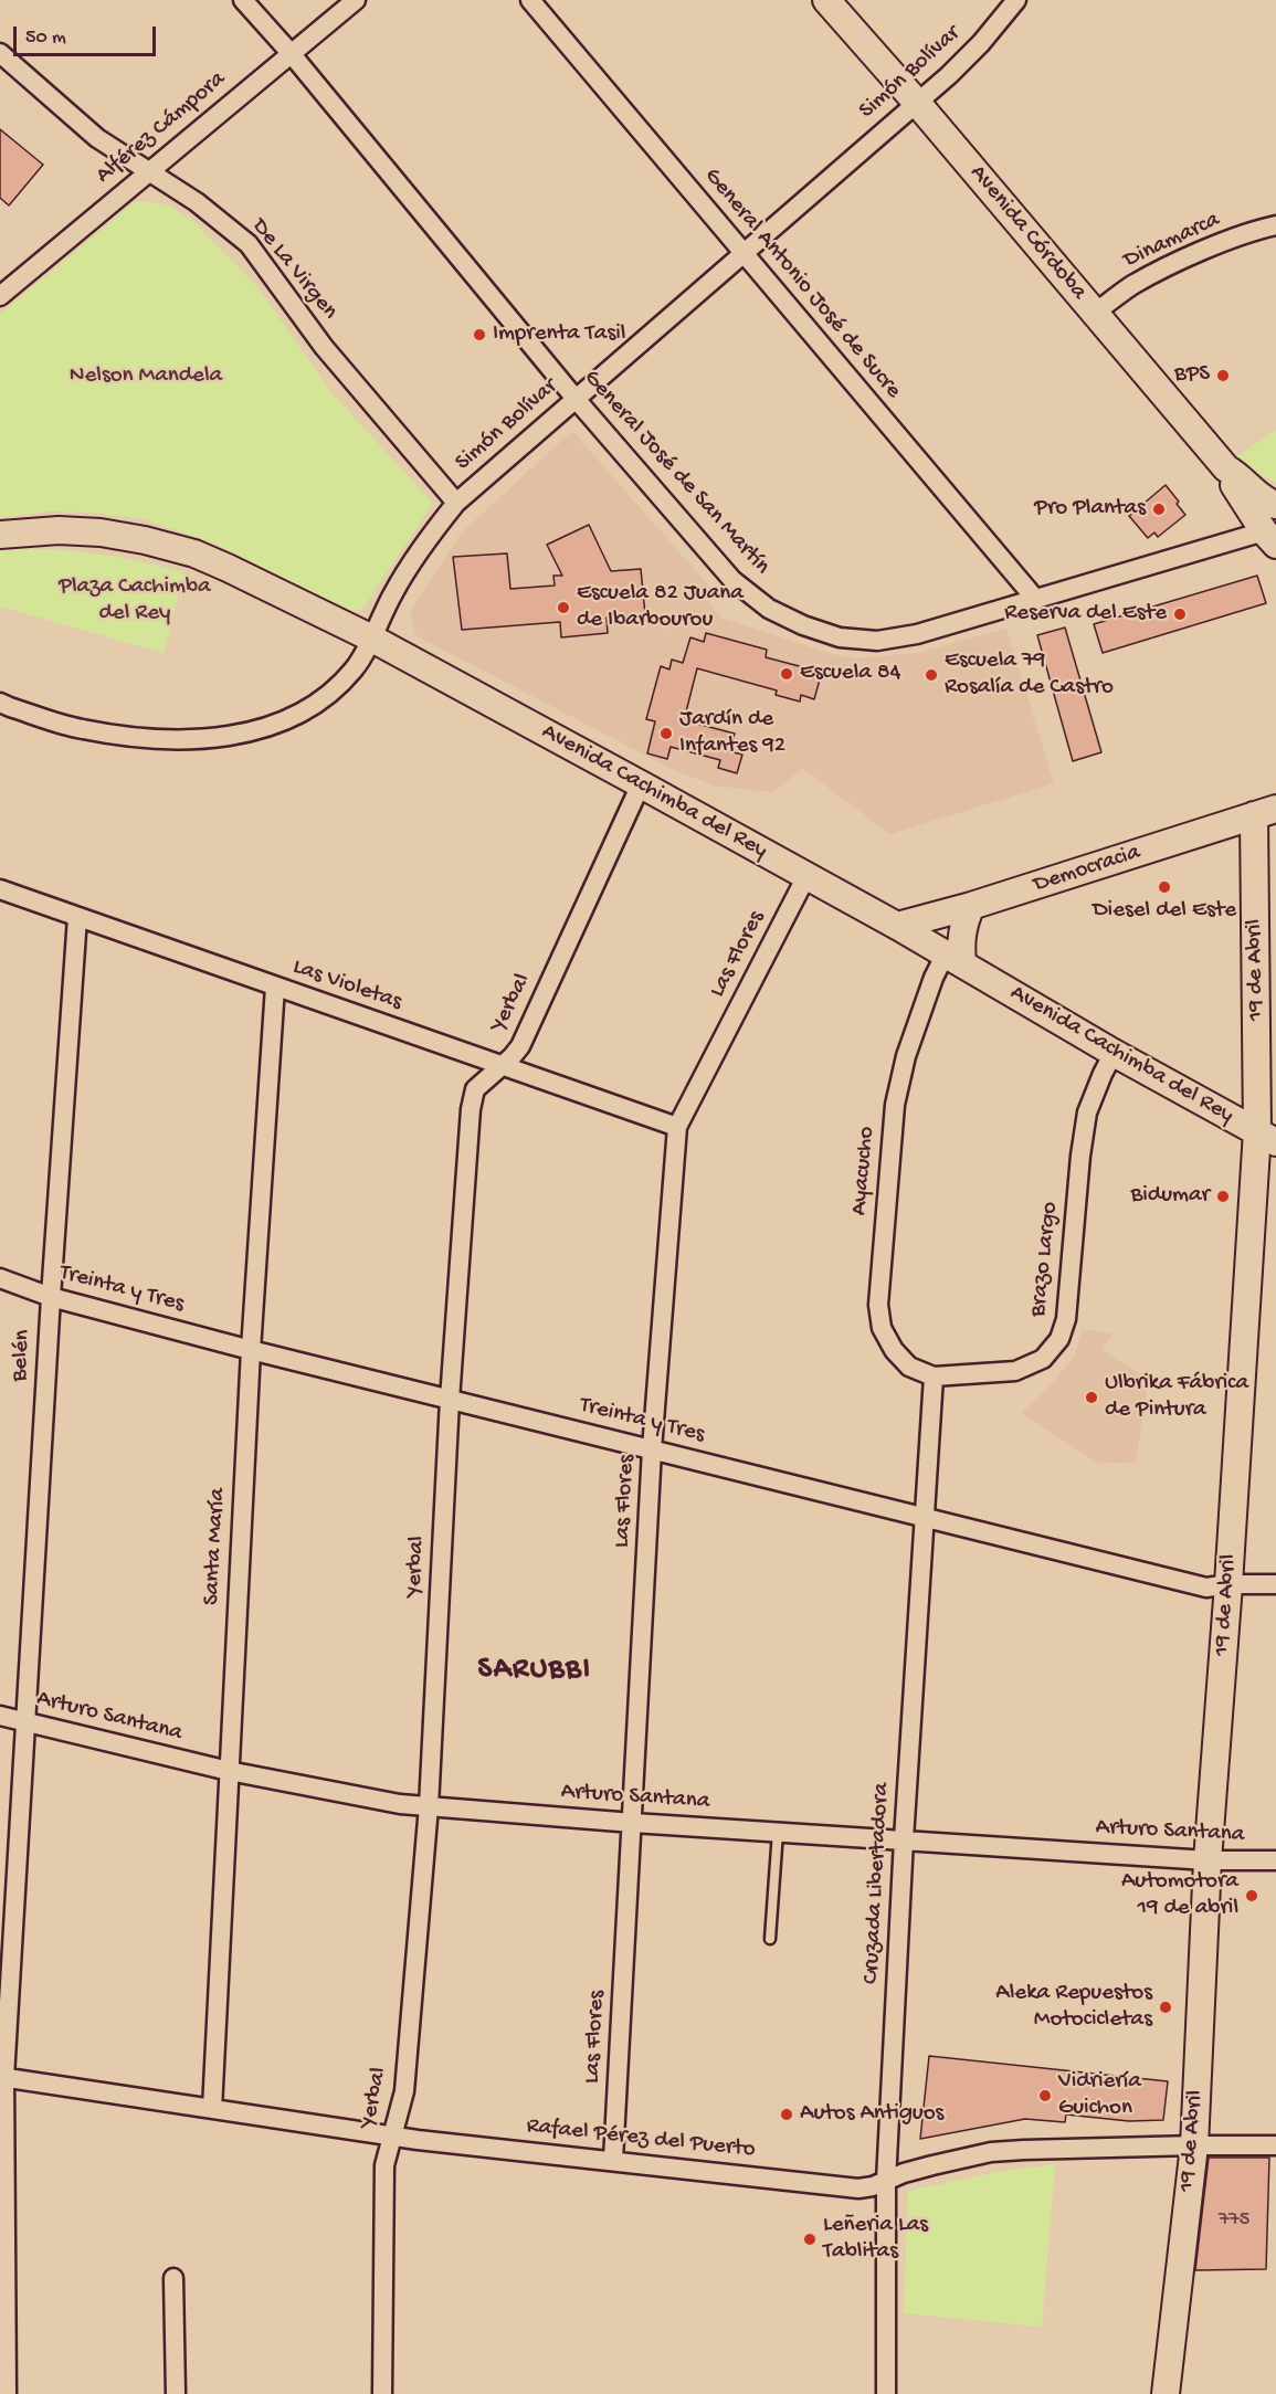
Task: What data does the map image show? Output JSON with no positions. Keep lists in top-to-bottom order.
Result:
{
  "streets": {
    "street": [
      "Simón Bolívar",
      "Alférez Cámpora",
      "Avenida Córdoba",
      "Dinamarca",
      "De La Virgen",
      "General Antonio José de Sucre",
      "General José de San Martín",
      "Avenida Cachimba del Rey",
      "Democracia",
      "Las Flores",
      "19 de Abril",
      "Las Violetas",
      "Yerbal",
      "Ayacucho",
      "Brazo Largo",
      "Treinta y Tres",
      "Belén",
      "Santa María",
      "Arturo Santana",
      "Cruzada Libertadora",
      "Rafael Pérez del Puerto"
    ]
  },
  "crossings": [
    ["Simón Bolívar", "Avenida Córdoba"],
    ["Simón Bolívar", "De La Virgen"],
    ["Simón Bolívar", "General Antonio José de Sucre"],
    ["Simón Bolívar", "General José de San Martín"],
    ["Simón Bolívar", "Avenida Cachimba del Rey"],
    ["Alférez Cámpora", "De La Virgen"],
    ["Alférez Cámpora", "General José de San Martín"],
    ["Avenida Córdoba", "Dinamarca"],
    ["Avenida Córdoba", "General José de San Martín"],
    ["General Antonio José de Sucre", "General José de San Martín"],
    ["Avenida Cachimba del Rey", "Democracia"],
    ["Avenida Cachimba del Rey", "Las Flores"],
    ["Avenida Cachimba del Rey", "19 de Abril"],
    ["Avenida Cachimba del Rey", "Yerbal"],
    ["Avenida Cachimba del Rey", "Ayacucho"],
    ["Avenida Cachimba del Rey", "Brazo Largo"],
    ["Democracia", "19 de Abril"],
    ["Las Flores", "Las Violetas"],
    ["Las Flores", "Treinta y Tres"],
    ["Las Flores", "Arturo Santana"],
    ["Las Flores", "Rafael Pérez del Puerto"],
    ["19 de Abril", "Treinta y Tres"],
    ["19 de Abril", "Arturo Santana"],
    ["19 de Abril", "Rafael Pérez del Puerto"],
    ["Las Violetas", "Yerbal"],
    ["Las Violetas", "Belén"],
    ["Las Violetas", "Santa María"],
    ["Yerbal", "Treinta y Tres"],
    ["Yerbal", "Arturo Santana"],
    ["Yerbal", "Rafael Pérez del Puerto"],
    ["Ayacucho", "Brazo Largo"],
    ["Ayacucho", "Cruzada Libertadora"],
    ["Brazo Largo", "Cruzada Libertadora"],
    ["Treinta y Tres", "Belén"],
    ["Treinta y Tres", "Santa María"],
    ["Treinta y Tres", "Cruzada Libertadora"],
    ["Belén", "Arturo Santana"],
    ["Belén", "Rafael Pérez del Puerto"],
    ["Santa María", "Arturo Santana"],
    ["Santa María", "Rafael Pérez del Puerto"],
    ["Arturo Santana", "Cruzada Libertadora"],
    ["Cruzada Libertadora", "Rafael Pérez del Puerto"]
  ],
  "districts": ["SARUBBI"],
  "parks": ["Nelson Mandela", "Plaza Cachimba del Rey"],
  "places": [
    "Imprenta Tasil",
    "BPS",
    "Pro Plantas",
    "Escuela 82 Juana de Ibarbourou",
    "Reserva del Este",
    "Escuela 84",
    "Escuela 79 Rosalía de Castro",
    "Jardín de Infantes 92",
    "Diesel del Este",
    "Bidumar",
    "Ulbrika Fábrica de Pintura",
    "Automotora 19 de abril",
    "Aleka Repuestos Motocicletas",
    "Vidriería Guichon",
    "Autos Antiguos",
    "Leñeria Las Tablitas"
  ],
  "house_numbers": ["775"],
  "scale_bar": "50 m"
}
